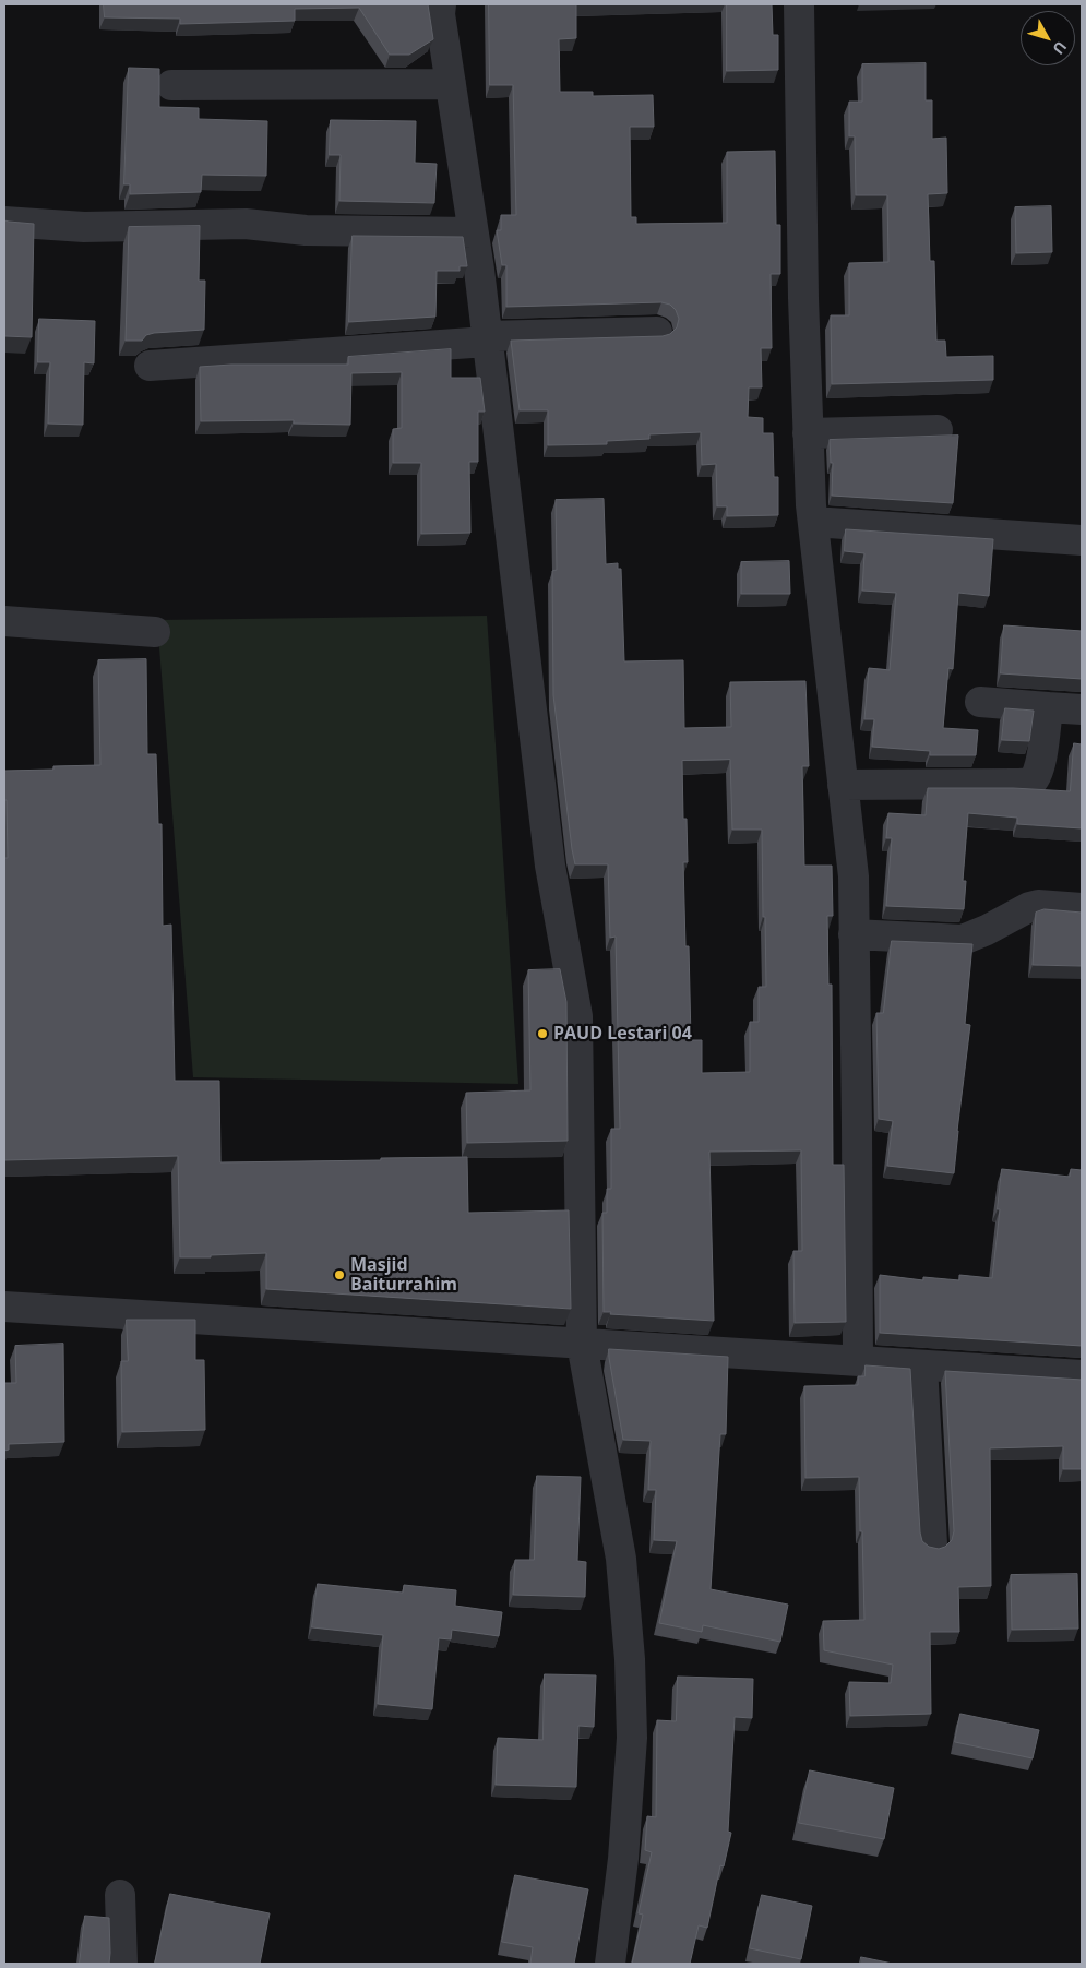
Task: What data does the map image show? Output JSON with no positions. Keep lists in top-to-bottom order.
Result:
{
  "places": ["PAUD Lestari 04", "Masjid Baiturrahim"],
  "north": "bottom right"
}
